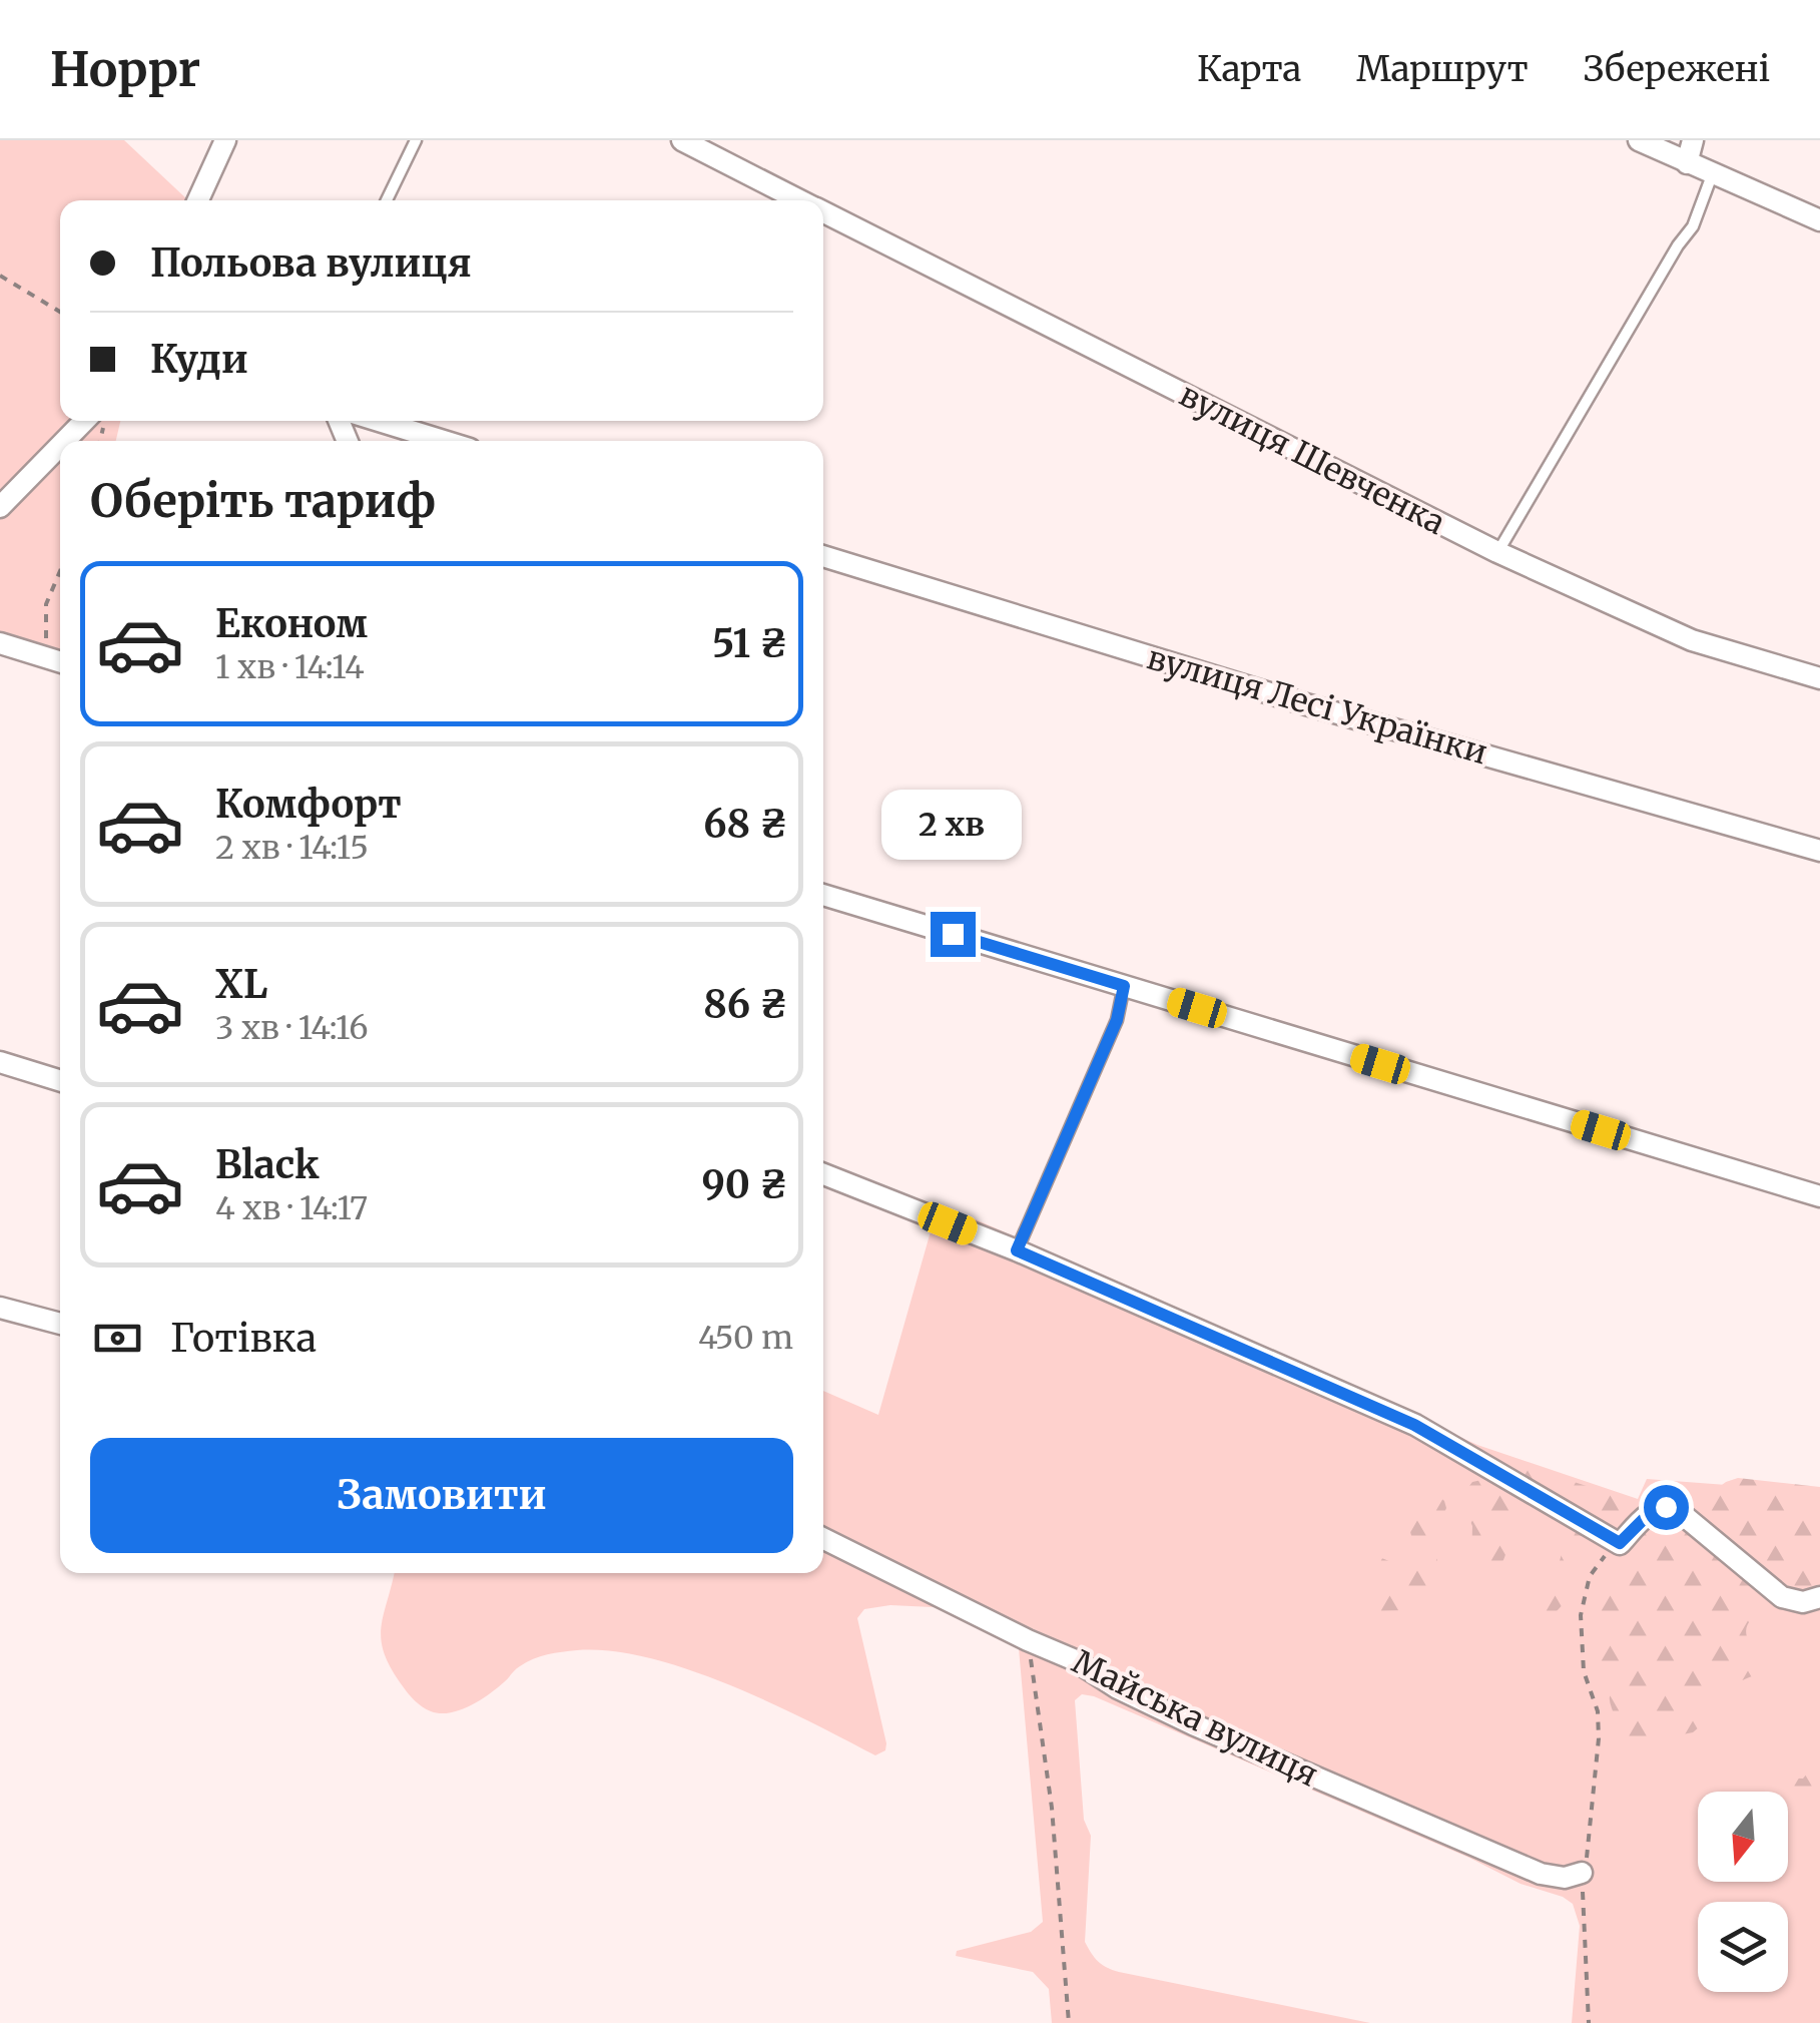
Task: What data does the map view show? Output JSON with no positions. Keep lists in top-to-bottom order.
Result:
{
  "streets": {
    "street": ["вулиця Шевченка", "вулиця Лесі Українки", "Майська вулиця"]
  },
  "north": "bottom",
  "page": {
    "header": "Hoppr",
    "nav": ["Карта", "Маршрут", "Збережені"],
    "banner": ["Польова вулиця", "Куди"],
    "heading": "Оберіть тариф",
    "list": [
      {
        "name": "Економ",
        "note": "1 хв · 14:14",
        "value": "51 ₴"
      },
      {
        "name": "Комфорт",
        "note": "2 хв · 14:15",
        "value": "68 ₴"
      },
      {
        "name": "XL",
        "note": "3 хв · 14:16",
        "value": "86 ₴"
      },
      {
        "name": "Black",
        "note": "4 хв · 14:17",
        "value": "90 ₴"
      }
    ],
    "bubble": "2 хв",
    "pay": ["Готівка", "450 m"],
    "buttons": "Замовити"
  }
}
